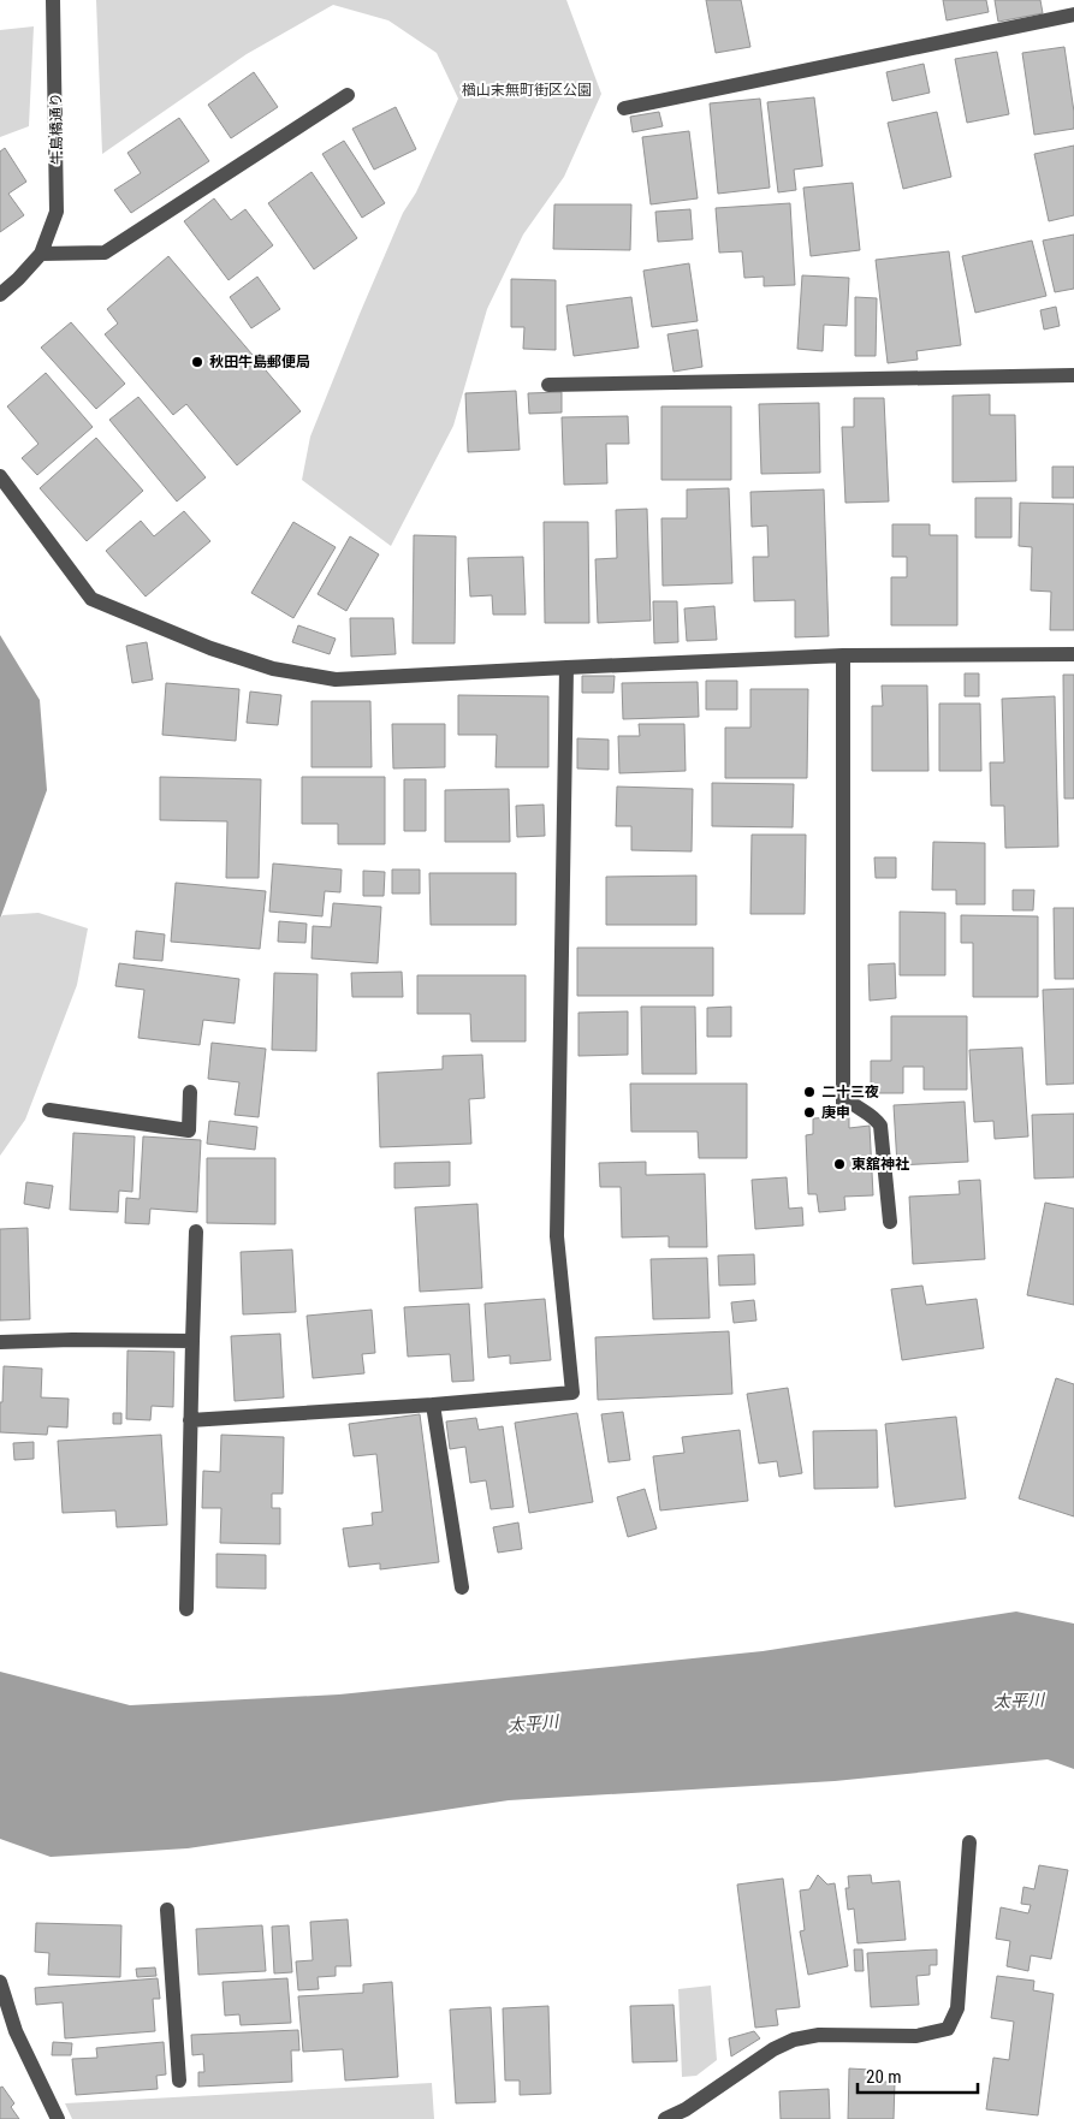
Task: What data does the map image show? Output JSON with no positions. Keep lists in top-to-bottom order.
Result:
{
  "streets": {
    "street": ["牛島橋通り"]
  },
  "water": ["太平川"],
  "parks": ["楢山末無町街区公園"],
  "places": [
    "秋田牛島郵便局",
    "二十三夜",
    "庚申",
    "東舘神社"
  ],
  "scale_bar": "20 m"
}
